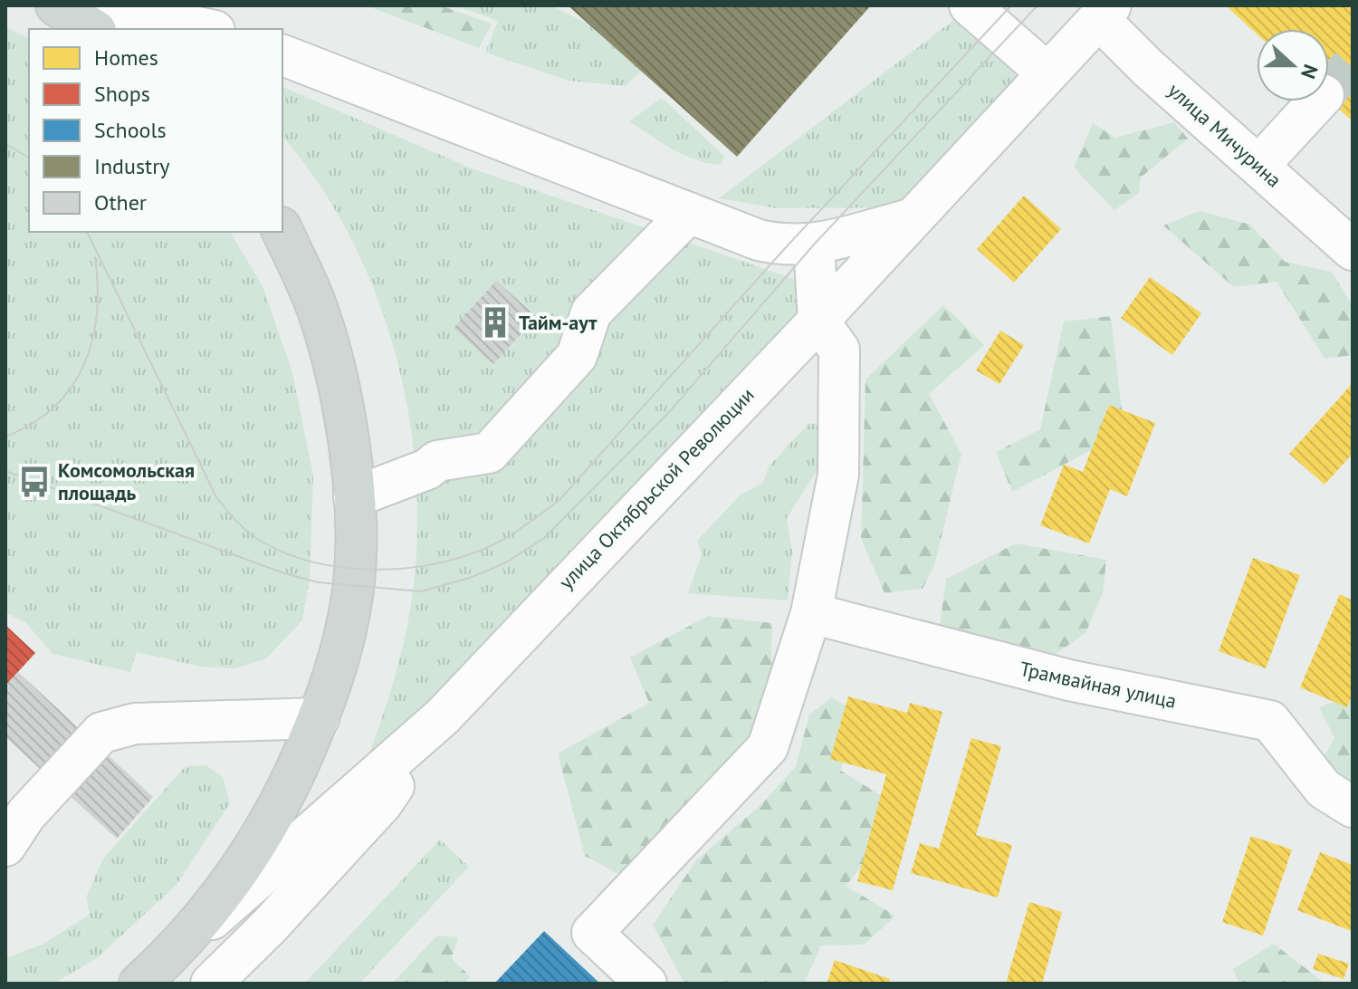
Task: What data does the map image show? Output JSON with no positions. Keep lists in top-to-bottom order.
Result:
{
  "streets": {
    "street": ["улица Мичурина", "улица Октябрьской Революции", "Трамвайная улица"]
  },
  "crossings": [
    ["улица Мичурина", "улица Октябрьской Революции"]
  ],
  "places": {
    "building": ["Тайм-аут"],
    "bus stop": ["Комсомольская площадь"]
  },
  "legend": [
    "Homes",
    "Shops",
    "Schools",
    "Industry",
    "Other"
  ],
  "north": "right"
}
